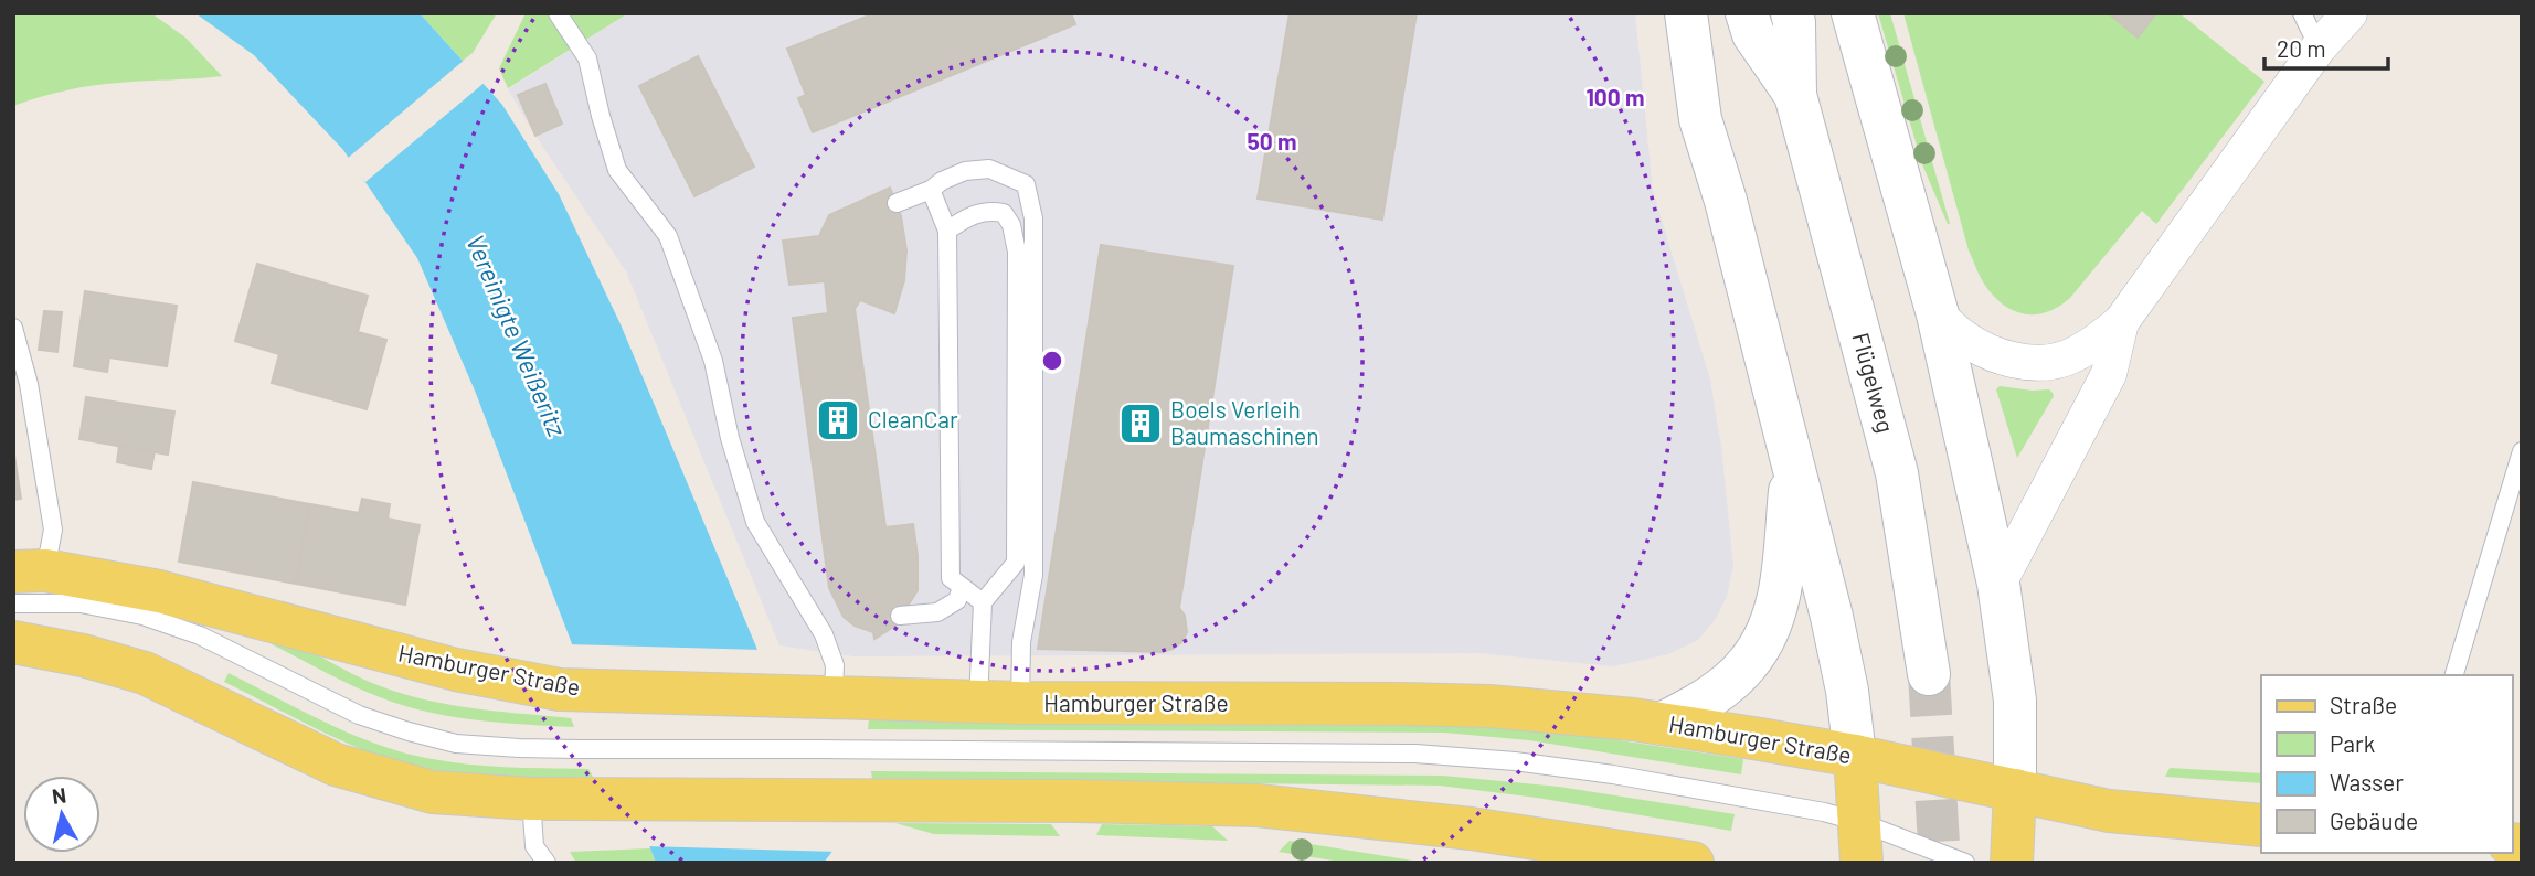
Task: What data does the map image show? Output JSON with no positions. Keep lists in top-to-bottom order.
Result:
{
  "streets": {
    "main road": ["Flügelweg", "Hamburger Straße"]
  },
  "water": ["Vereinigte Weißeritz"],
  "places": {
    "building": ["CleanCar", "Boels Verleih Baumaschinen"]
  },
  "legend": [
    "Straße",
    "Park",
    "Wasser",
    "Gebäude"
  ],
  "scale_bar": "20 m",
  "north": "top",
  "rings": ["100 m", "50 m"]
}
